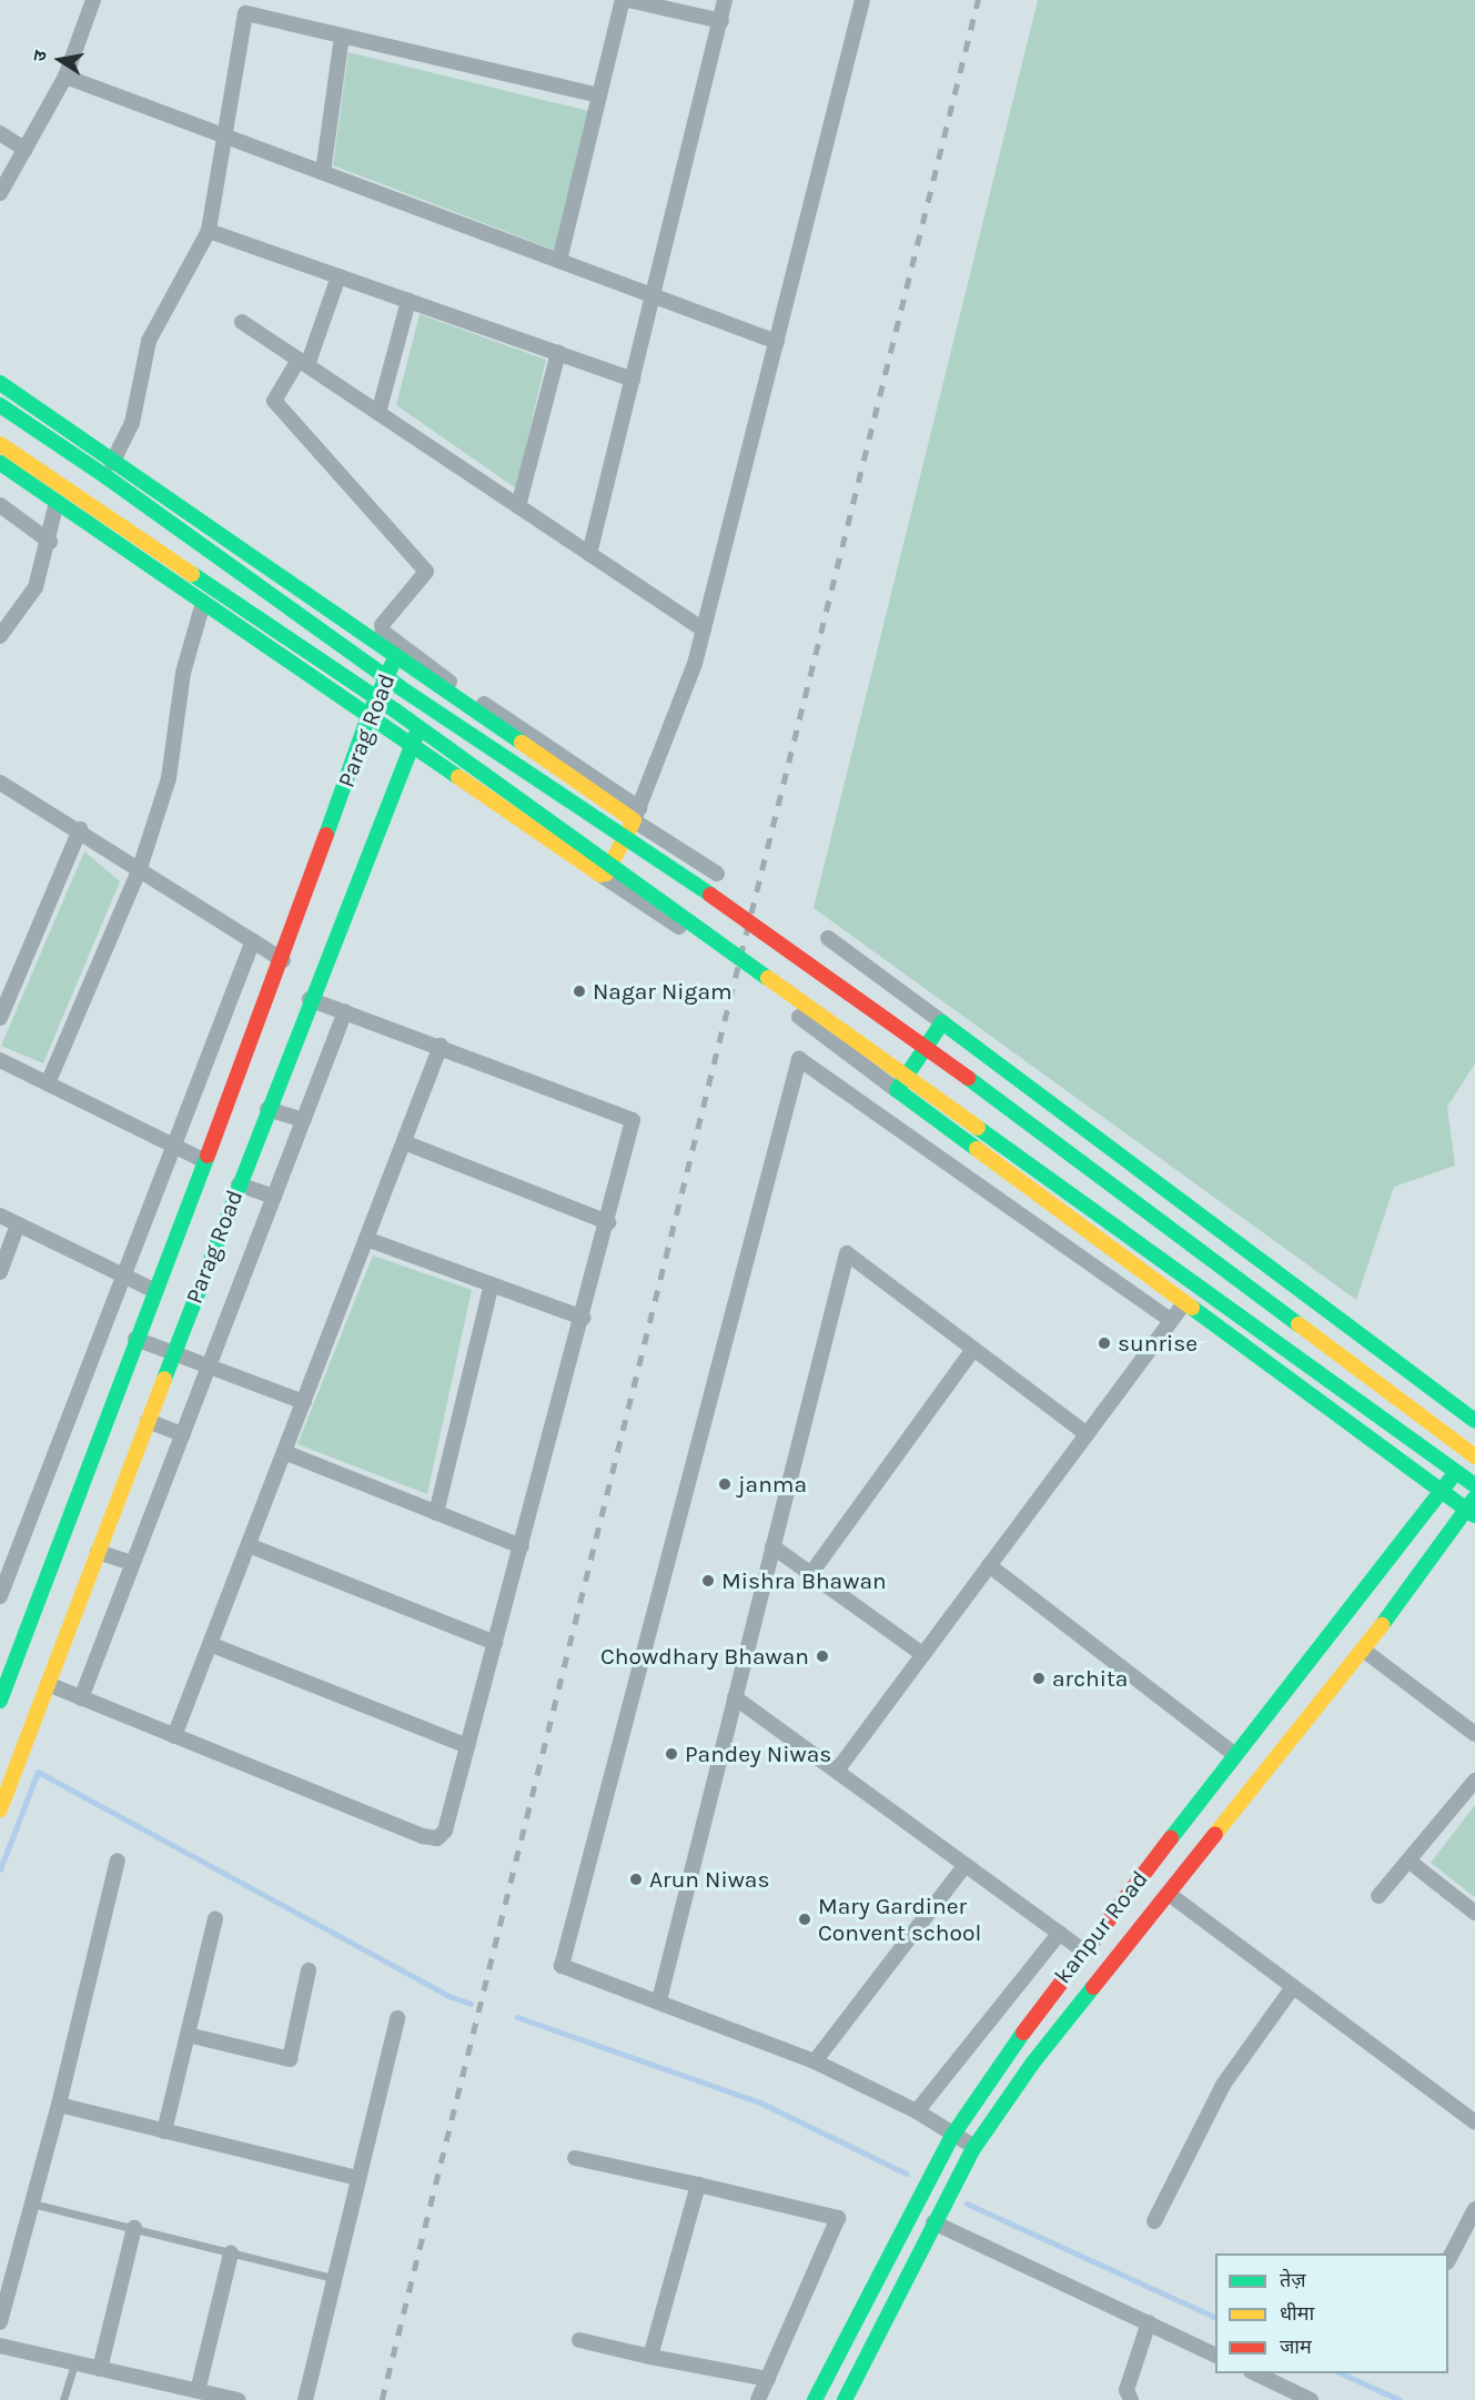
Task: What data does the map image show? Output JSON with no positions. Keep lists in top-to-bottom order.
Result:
{
  "streets": {
    "street": ["Parag Road", "kanpur Road"]
  },
  "places": [
    "Nagar Nigam",
    "sunrise",
    "janma",
    "Mishra Bhawan",
    "Chowdhary Bhawan",
    "archita",
    "Pandey Niwas",
    "Arun Niwas",
    "Mary Gardiner Convent school"
  ],
  "legend": ["तेज़", "धीमा", "जाम"],
  "north": "left"
}
